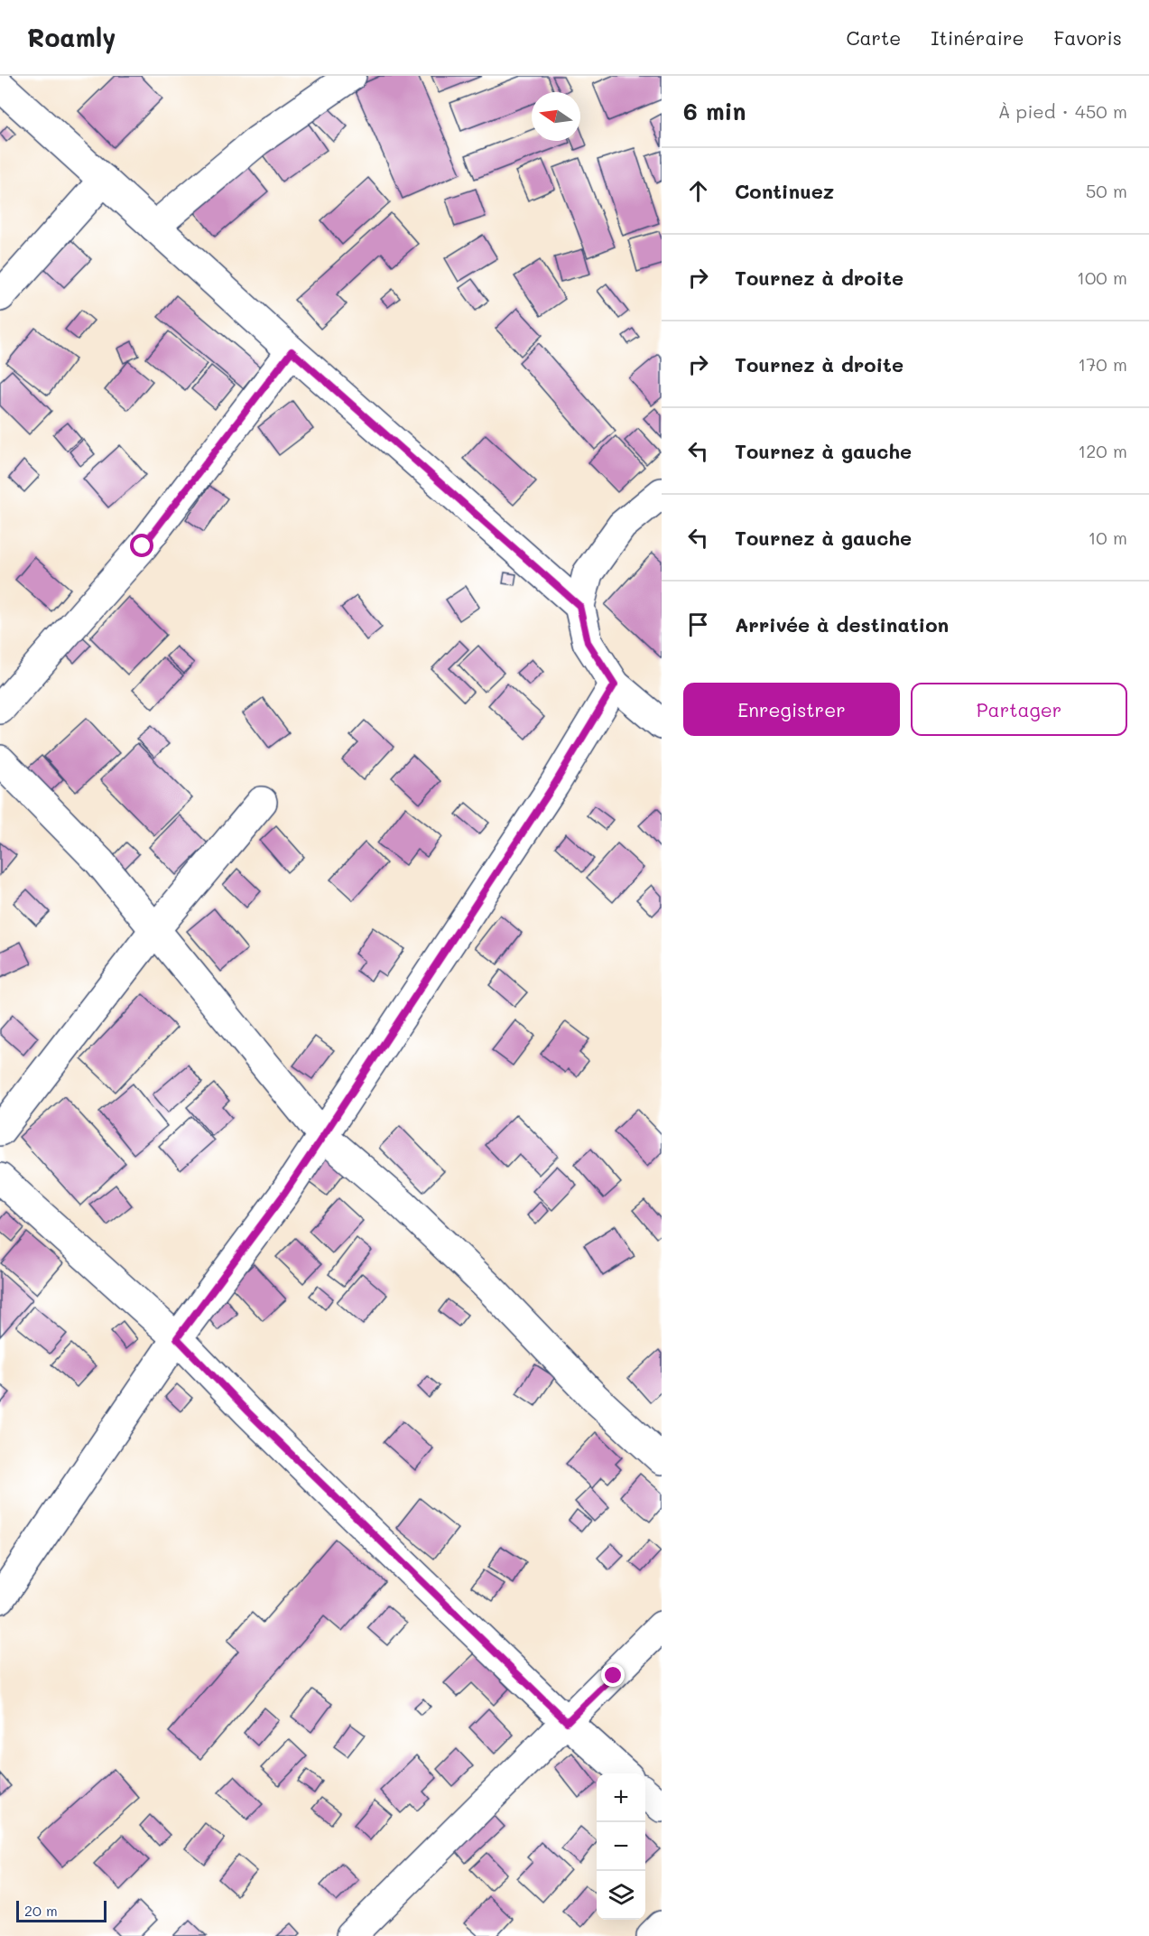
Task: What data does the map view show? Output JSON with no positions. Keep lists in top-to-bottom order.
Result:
{
  "scale_bar": "20 m",
  "north": "left",
  "page": {
    "header": "Roamly",
    "nav": ["Carte", "Itinéraire", "Favoris"],
    "heading": ["6 min", "À pied · 450 m"],
    "list": [
      ["Continuez", "50 m"],
      ["Tournez à droite", "100 m"],
      ["Tournez à droite", "170 m"],
      ["Tournez à gauche", "120 m"],
      ["Tournez à gauche", "10 m"],
      "Arrivée à destination"
    ],
    "buttons": ["Enregistrer", "Partager"],
    "map_buttons": ["+", "−"],
    "scale": "20 m"
  }
}
